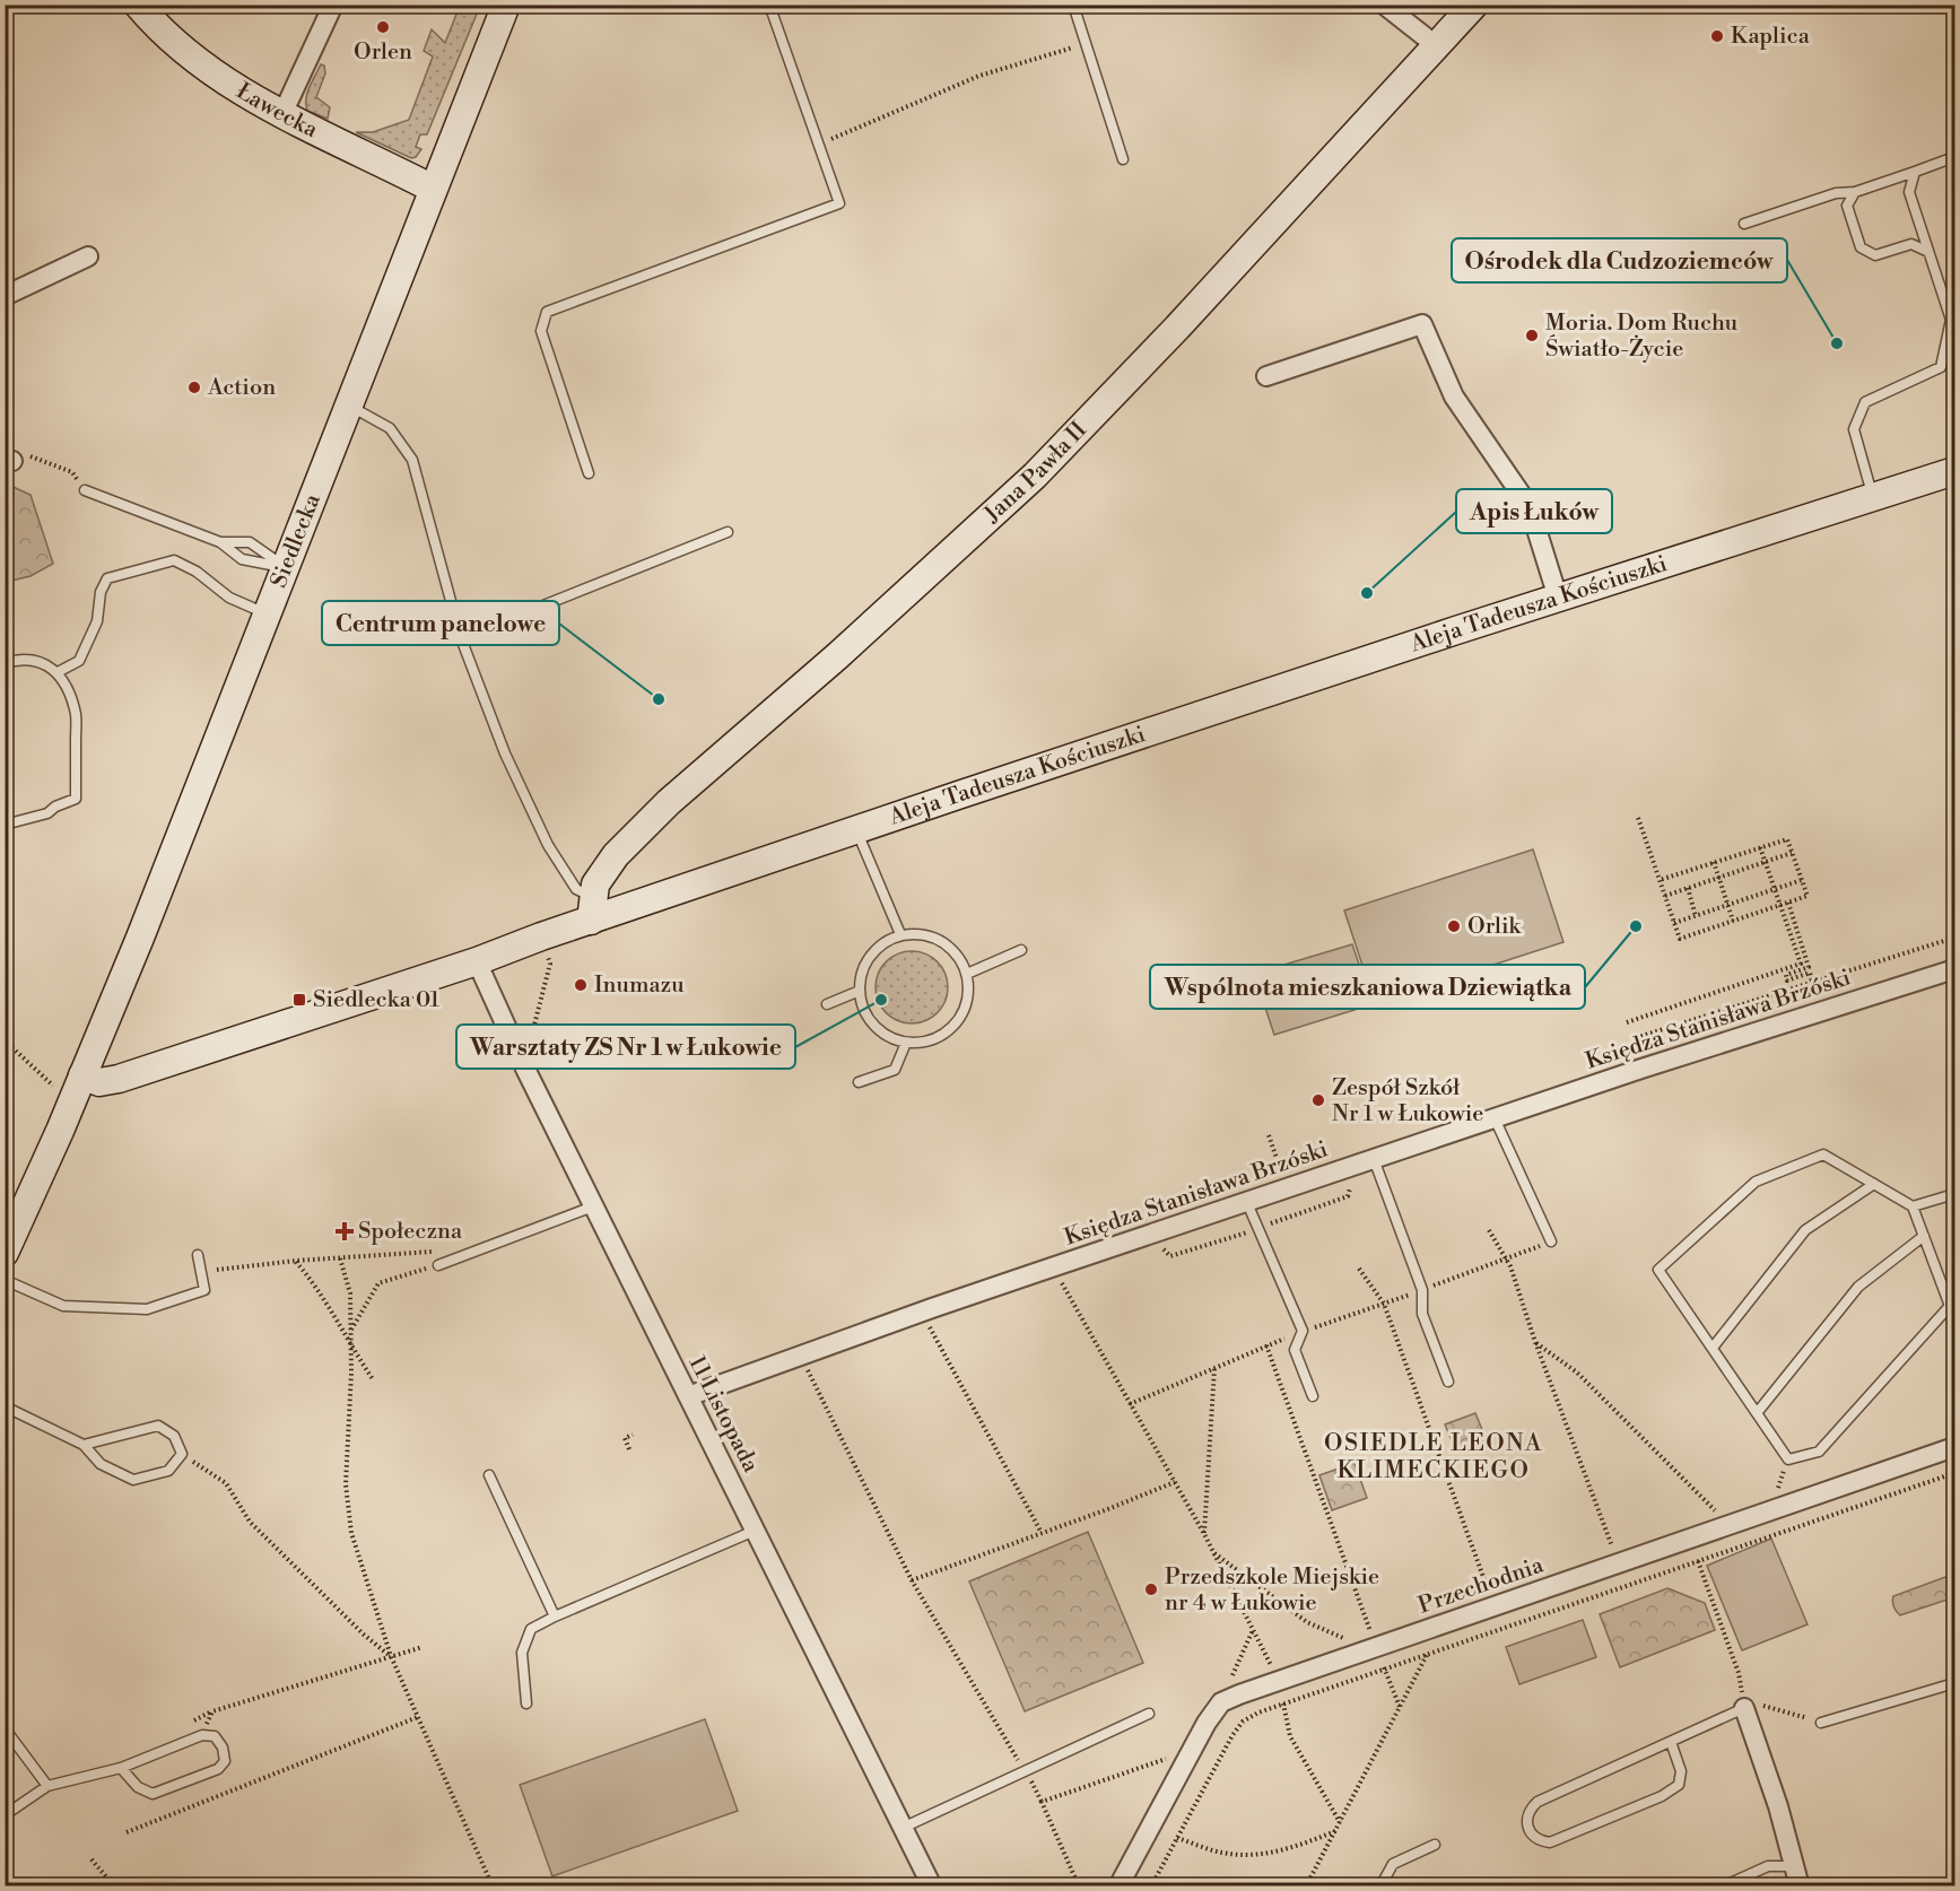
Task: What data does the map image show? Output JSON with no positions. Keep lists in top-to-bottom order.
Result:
{
  "streets": {
    "street": [
      "Ławecka",
      "Jana Pawła II",
      "Siedlecka",
      "Aleja Tadeusza Kościuszki",
      "Księdza Stanisława Brzóski",
      "11 Listopada",
      "Przechodnia"
    ]
  },
  "crossings": [
    ["Ławecka", "Siedlecka"],
    ["Jana Pawła II", "Aleja Tadeusza Kościuszki"],
    ["Siedlecka", "Aleja Tadeusza Kościuszki"],
    ["Aleja Tadeusza Kościuszki", "11 Listopada"],
    ["Księdza Stanisława Brzóski", "11 Listopada"]
  ],
  "districts": ["OSIEDLE LEONA KLIMECKIEGO"],
  "places": {
    "other": [
      "Orlen",
      "Kaplica",
      "Moria. Dom Ruchu Światło-Życie",
      "Ośrodek dla Cudzoziemców",
      "Action",
      "Apis Łuków",
      "Centrum panelowe",
      "Orlik",
      "Wspólnota mieszkaniowa Dziewiątka",
      "Inumazu",
      "Warsztaty ZS Nr 1 w Łukowie",
      "Zespół Szkół Nr 1 w Łukowie",
      "Przedszkole Miejskie nr 4 w Łukowie"
    ],
    "transit": ["Siedlecka 01"],
    "health": ["Społeczna"]
  }
}
